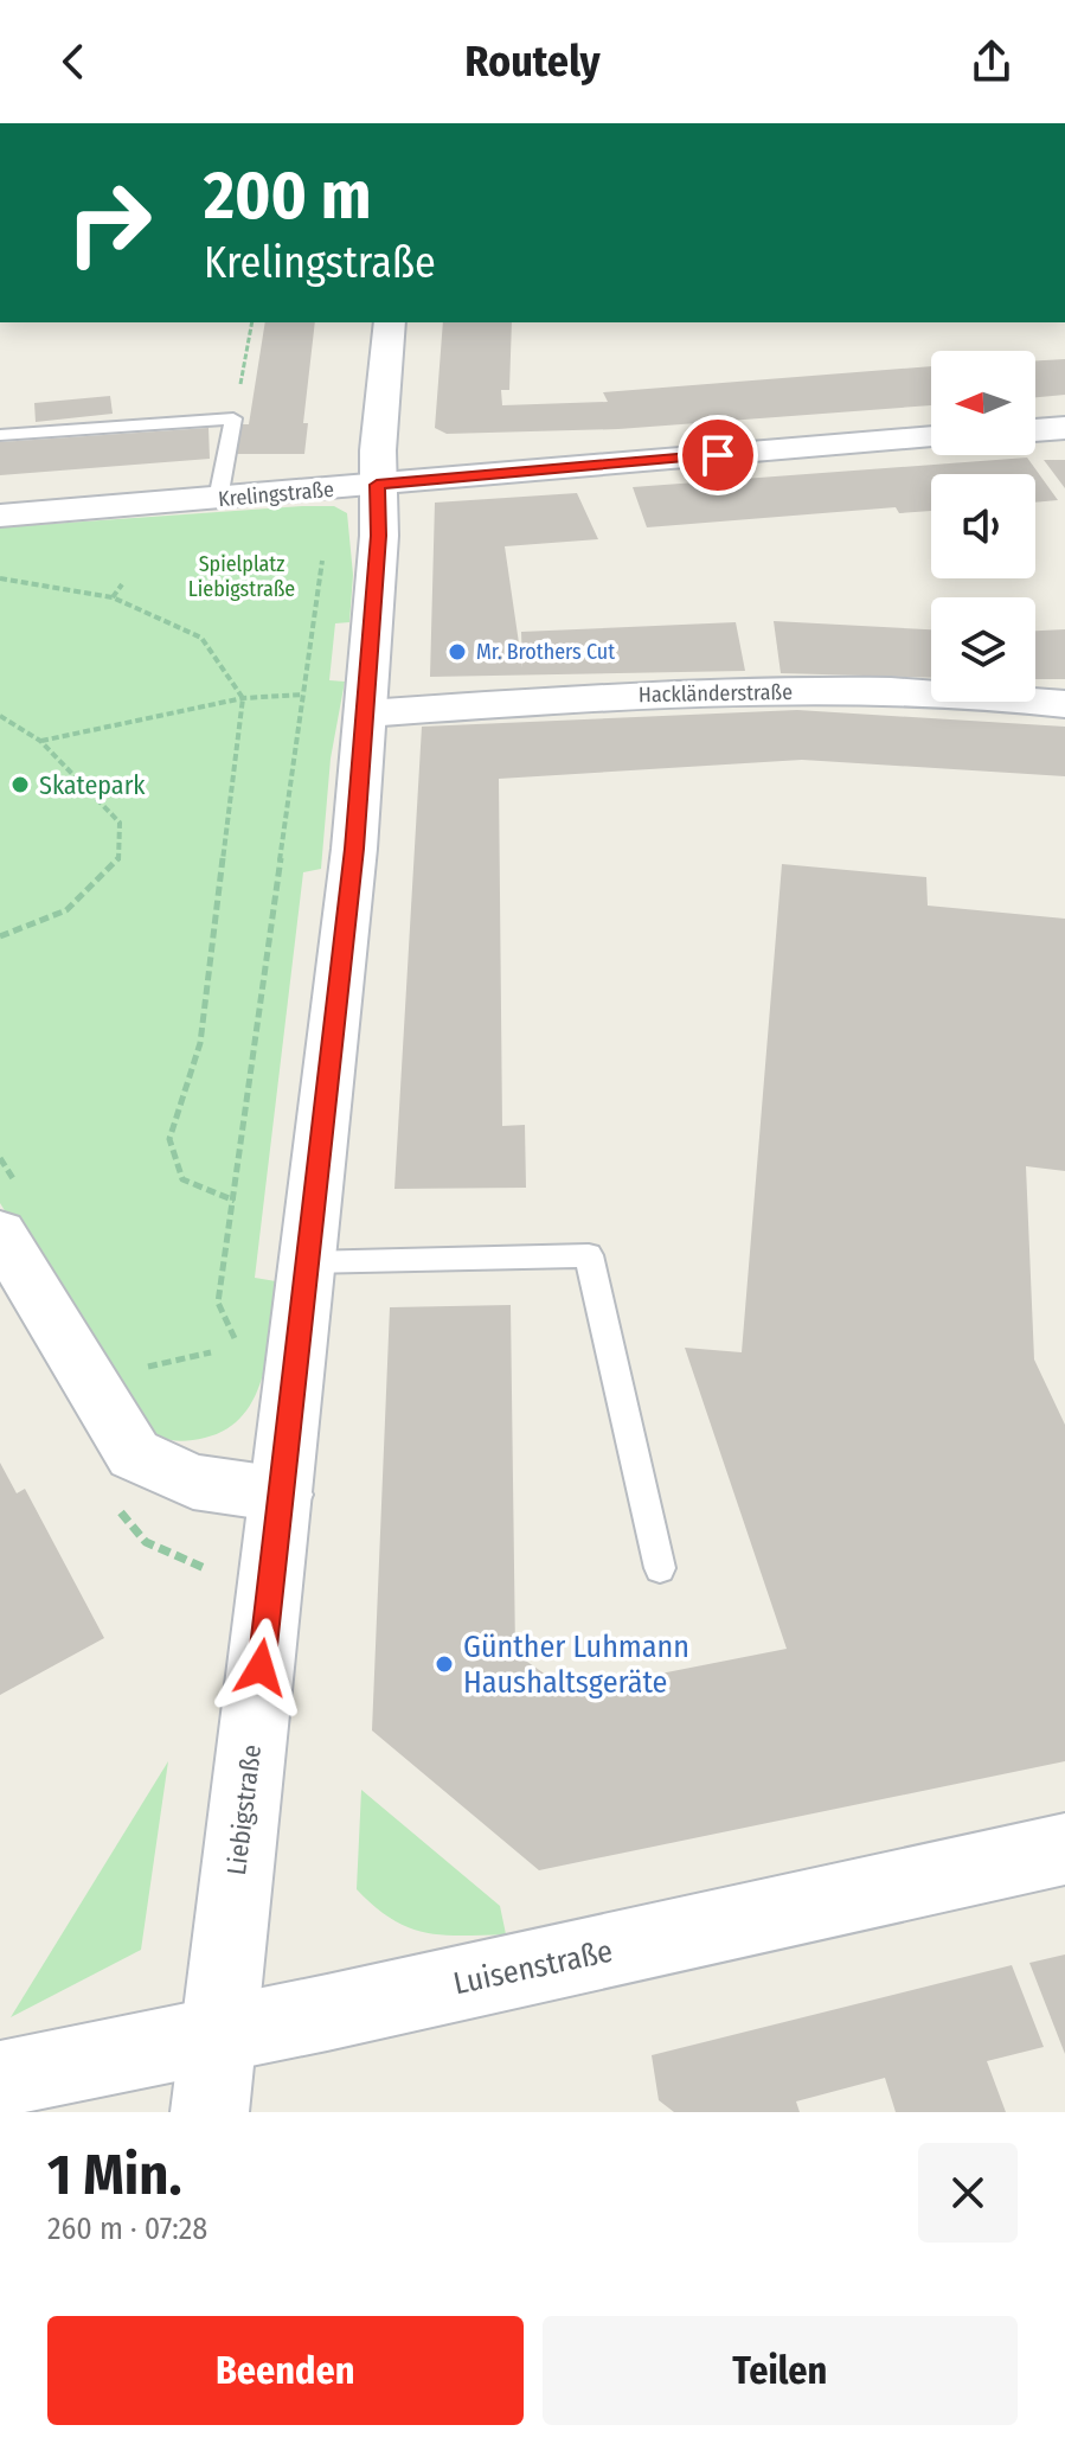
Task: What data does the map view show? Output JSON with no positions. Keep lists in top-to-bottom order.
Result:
{
  "streets": {
    "street": [
      "Krelingstraße",
      "Hackländerstraße",
      "Liebigstraße",
      "Luisenstraße"
    ]
  },
  "crossings": [
    ["Krelingstraße", "Liebigstraße"],
    ["Hackländerstraße", "Liebigstraße"],
    ["Liebigstraße", "Luisenstraße"]
  ],
  "parks": ["Spielplatz Liebigstraße"],
  "places": ["Mr. Brothers Cut", "Skatepark", "Günther Luhmann Haushaltsgeräte"],
  "north": "left",
  "page": {
    "header": "Routely",
    "turn": ["200 m", "Krelingstraße"],
    "heading": ["1 Min.", "260 m · 07:28"],
    "buttons": ["Beenden", "Teilen"]
  }
}
